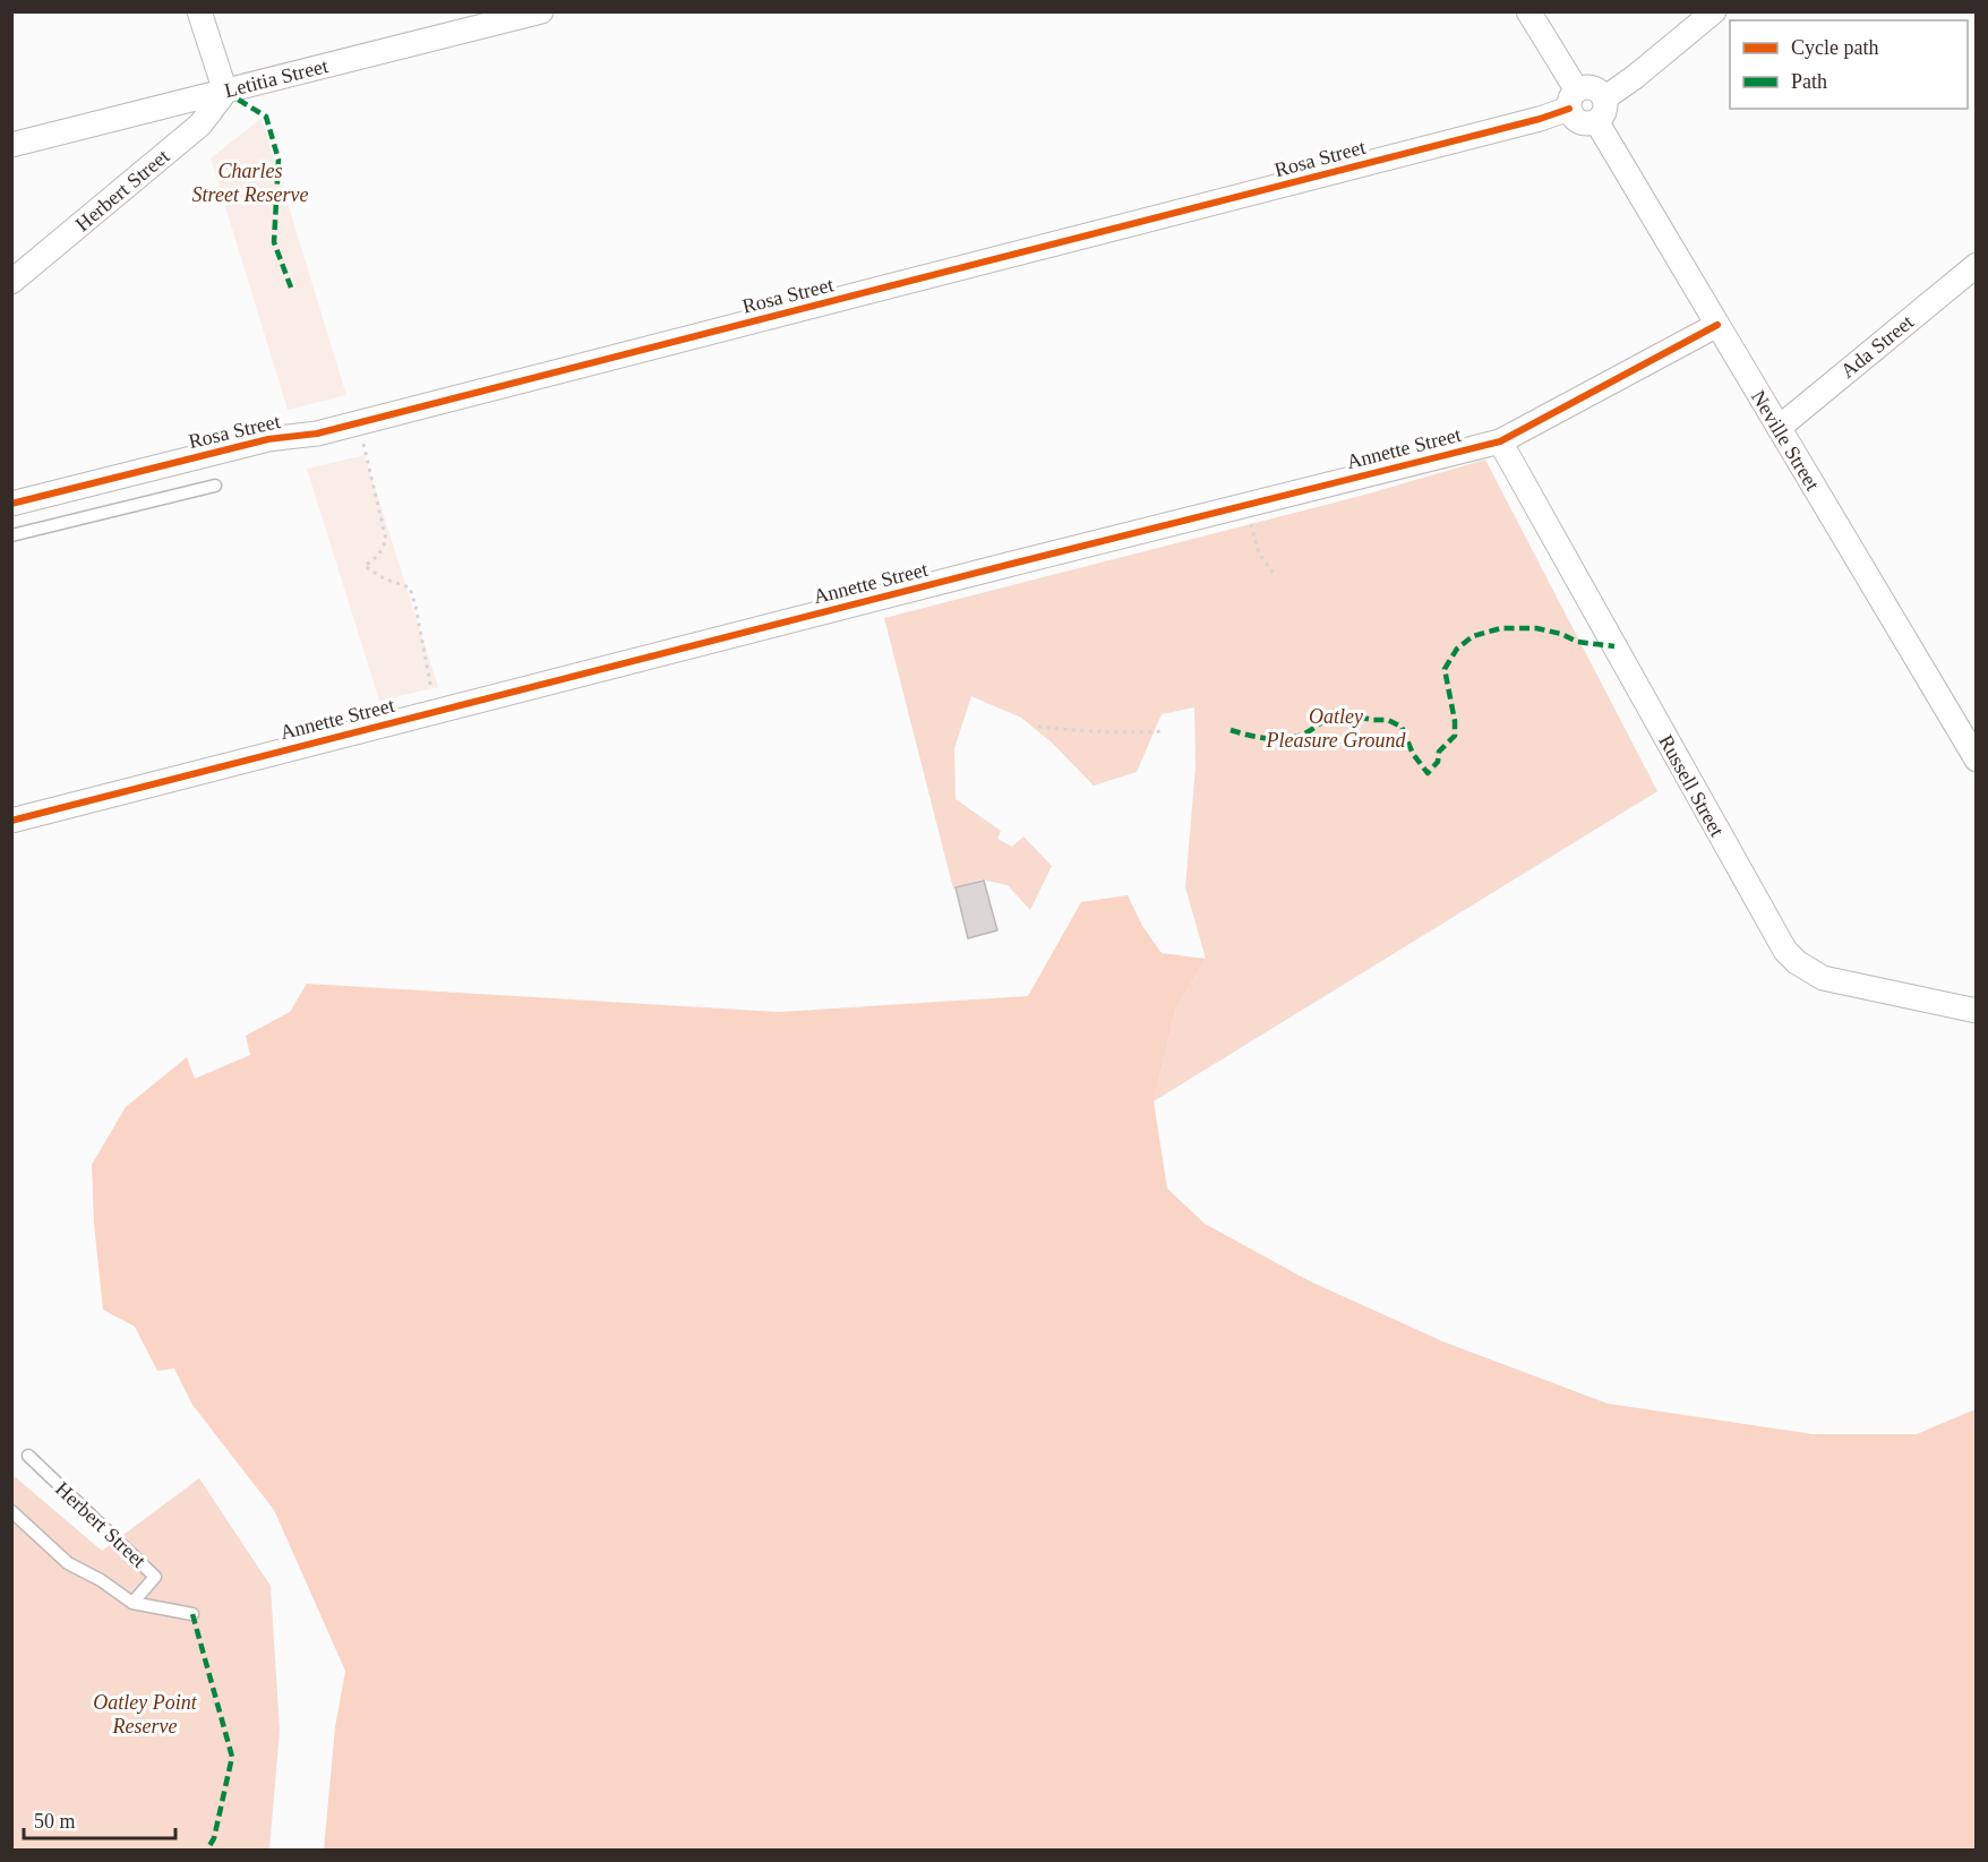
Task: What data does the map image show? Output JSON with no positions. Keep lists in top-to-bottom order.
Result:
{
  "streets": {
    "street": [
      "Letitia Street",
      "Rosa Street",
      "Herbert Street",
      "Ada Street",
      "Neville Street",
      "Annette Street",
      "Russell Street"
    ]
  },
  "crossings": [
    ["Letitia Street", "Herbert Street"],
    ["Ada Street", "Neville Street"],
    ["Neville Street", "Annette Street"],
    ["Annette Street", "Russell Street"]
  ],
  "parks": ["Charles Street Reserve", "Oatley Pleasure Ground", "Oatley Point Reserve"],
  "legend": ["Cycle path", "Path"],
  "scale_bar": "50 m"
}
